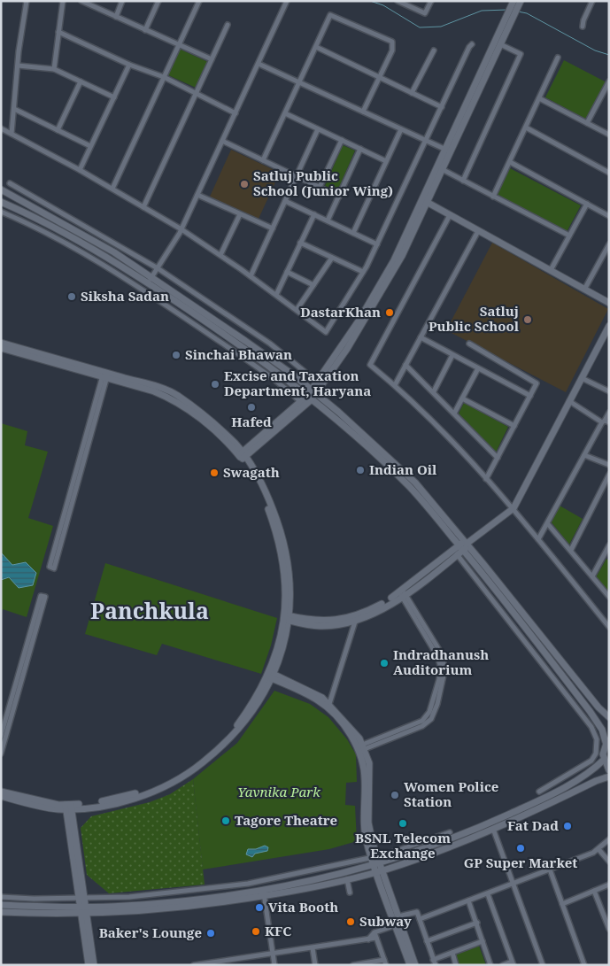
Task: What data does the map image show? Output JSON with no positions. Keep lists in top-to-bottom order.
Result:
{
  "districts": ["Panchkula"],
  "parks": ["Yavnika Park"],
  "places": [
    "Satluj Public School (Junior Wing)",
    "Siksha Sadan",
    "DastarKhan",
    "Satluj Public School",
    "Sinchai Bhawan",
    "Excise and Taxation Department, Haryana",
    "Hafed",
    "Indian Oil",
    "Swagath",
    "Indradhanush Auditorium",
    "Women Police Station",
    "Tagore Theatre",
    "BSNL Telecom Exchange",
    "Fat Dad",
    "GP Super Market",
    "Vita Booth",
    "Subway",
    "KFC",
    "Baker's Lounge"
  ]
}
